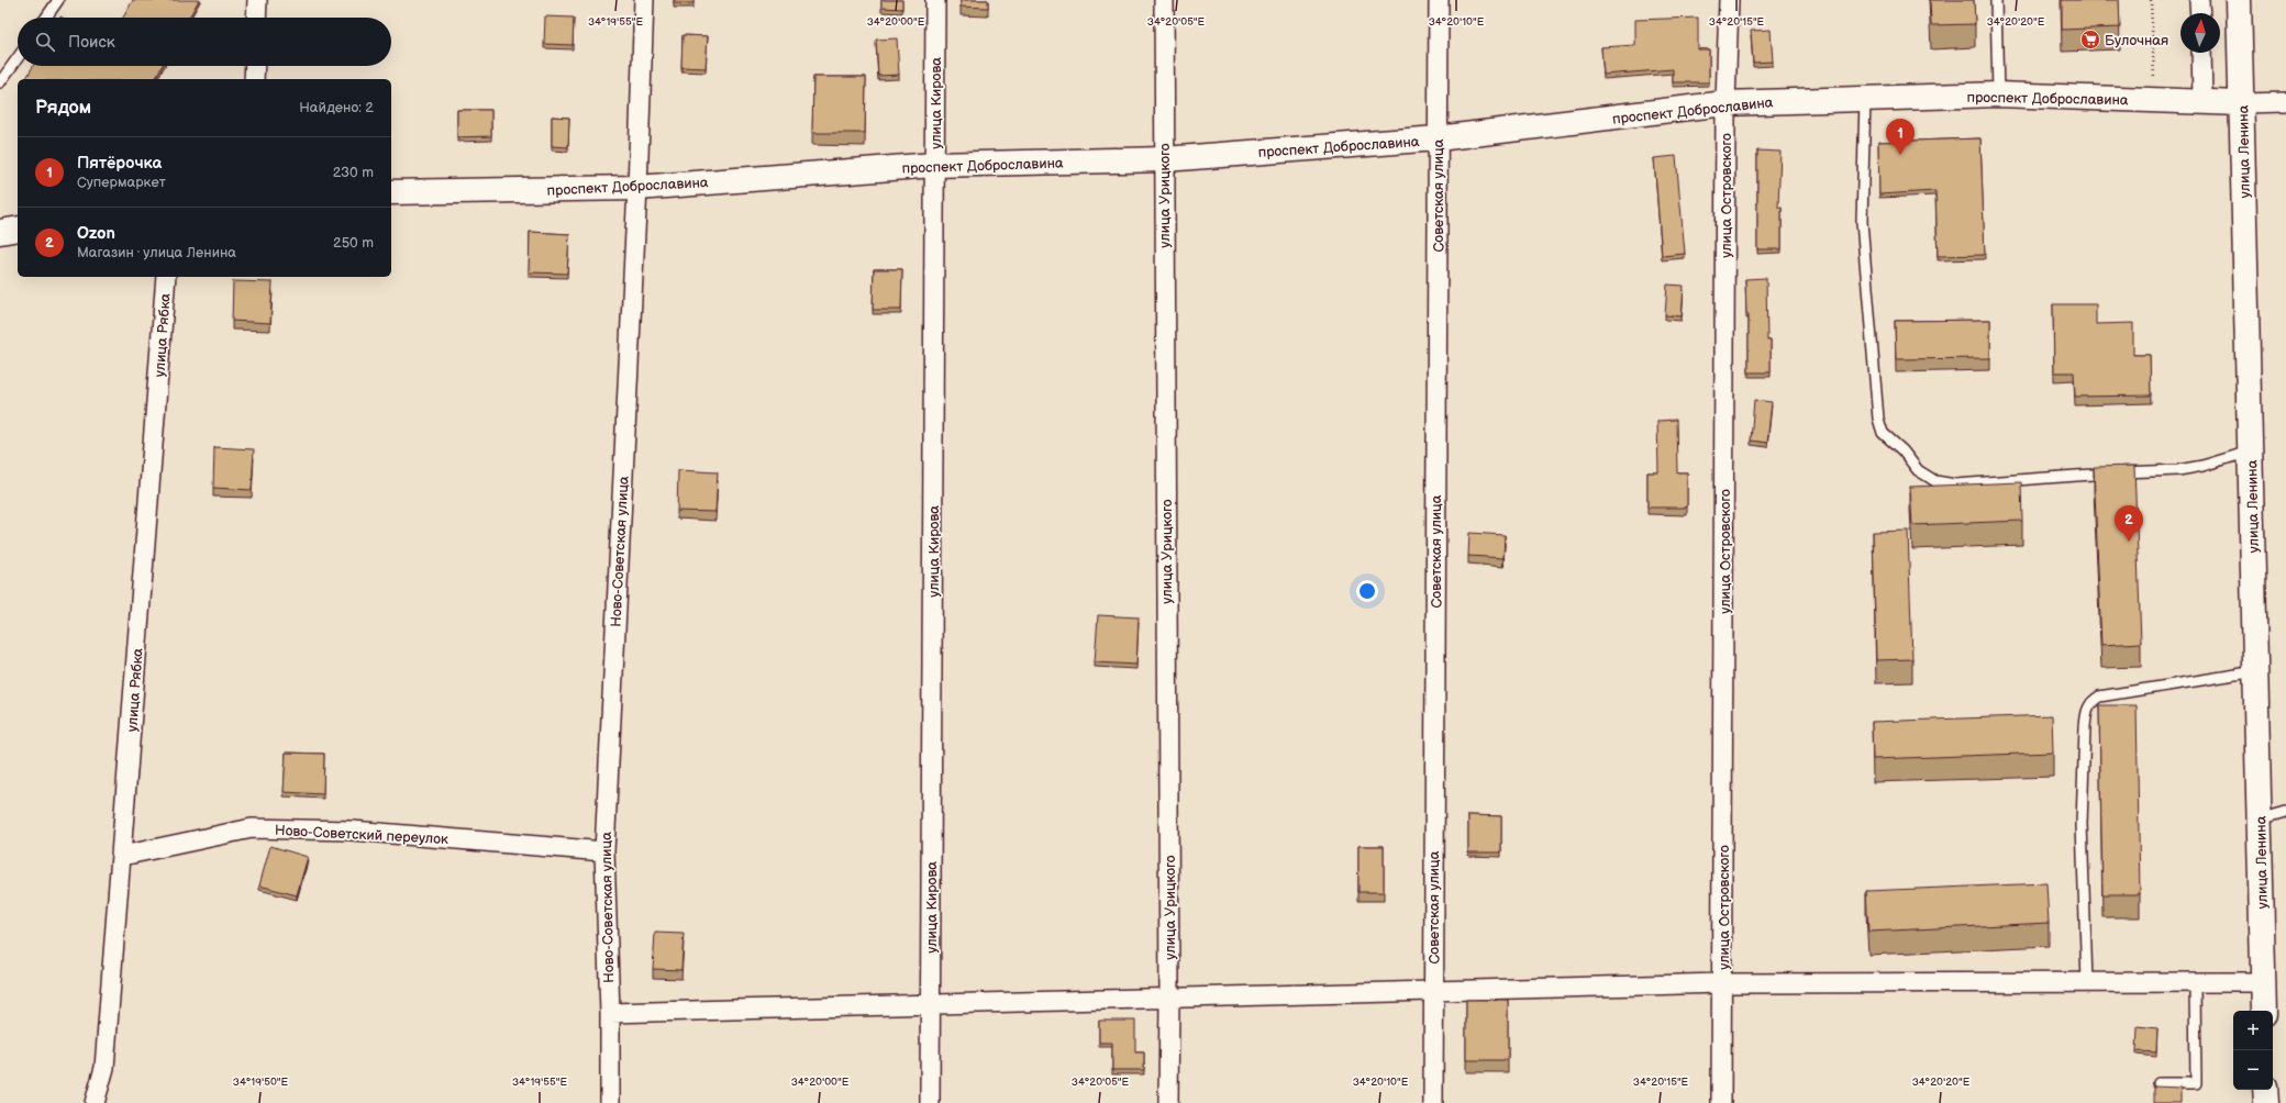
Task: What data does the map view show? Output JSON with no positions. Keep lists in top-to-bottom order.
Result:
{
  "streets": {
    "street": [
      "проспект Доброславина",
      "улица Кирова",
      "улица Ленина",
      "улица Урицкого",
      "Советская улица",
      "улица Островского",
      "улица Рябка",
      "Ново-Советская улица",
      "Ново-Советский переулок"
    ]
  },
  "crossings": [
    ["проспект Доброславина", "улица Кирова"],
    ["проспект Доброславина", "улица Ленина"],
    ["проспект Доброславина", "улица Урицкого"],
    ["проспект Доброславина", "Советская улица"],
    ["проспект Доброславина", "улица Островского"],
    ["проспект Доброславина", "Ново-Советская улица"],
    ["улица Рябка", "Ново-Советский переулок"],
    ["Ново-Советская улица", "Ново-Советский переулок"]
  ],
  "places": {
    "supermarket": ["Булочная"]
  },
  "north": "top",
  "page": {
    "search": "Поиск",
    "heading": ["Рядом", "Найдено: 2"],
    "pins": ["1", "2"],
    "list": [
      {
        "mark": "1",
        "name": "Пятёрочка",
        "note": "Супермаркет",
        "value": "230 m"
      },
      {
        "mark": "2",
        "name": "Ozon",
        "note": "Магазин · улица Ленина",
        "value": "250 m"
      }
    ],
    "map_buttons": ["+", "−"]
  },
  "coordinates": [
    "34°19'55\"E",
    "34°20'00\"E",
    "34°20'05\"E",
    "34°20'10\"E",
    "34°20'15\"E",
    "34°20'20\"E",
    "34°19'50\"E"
  ]
}
